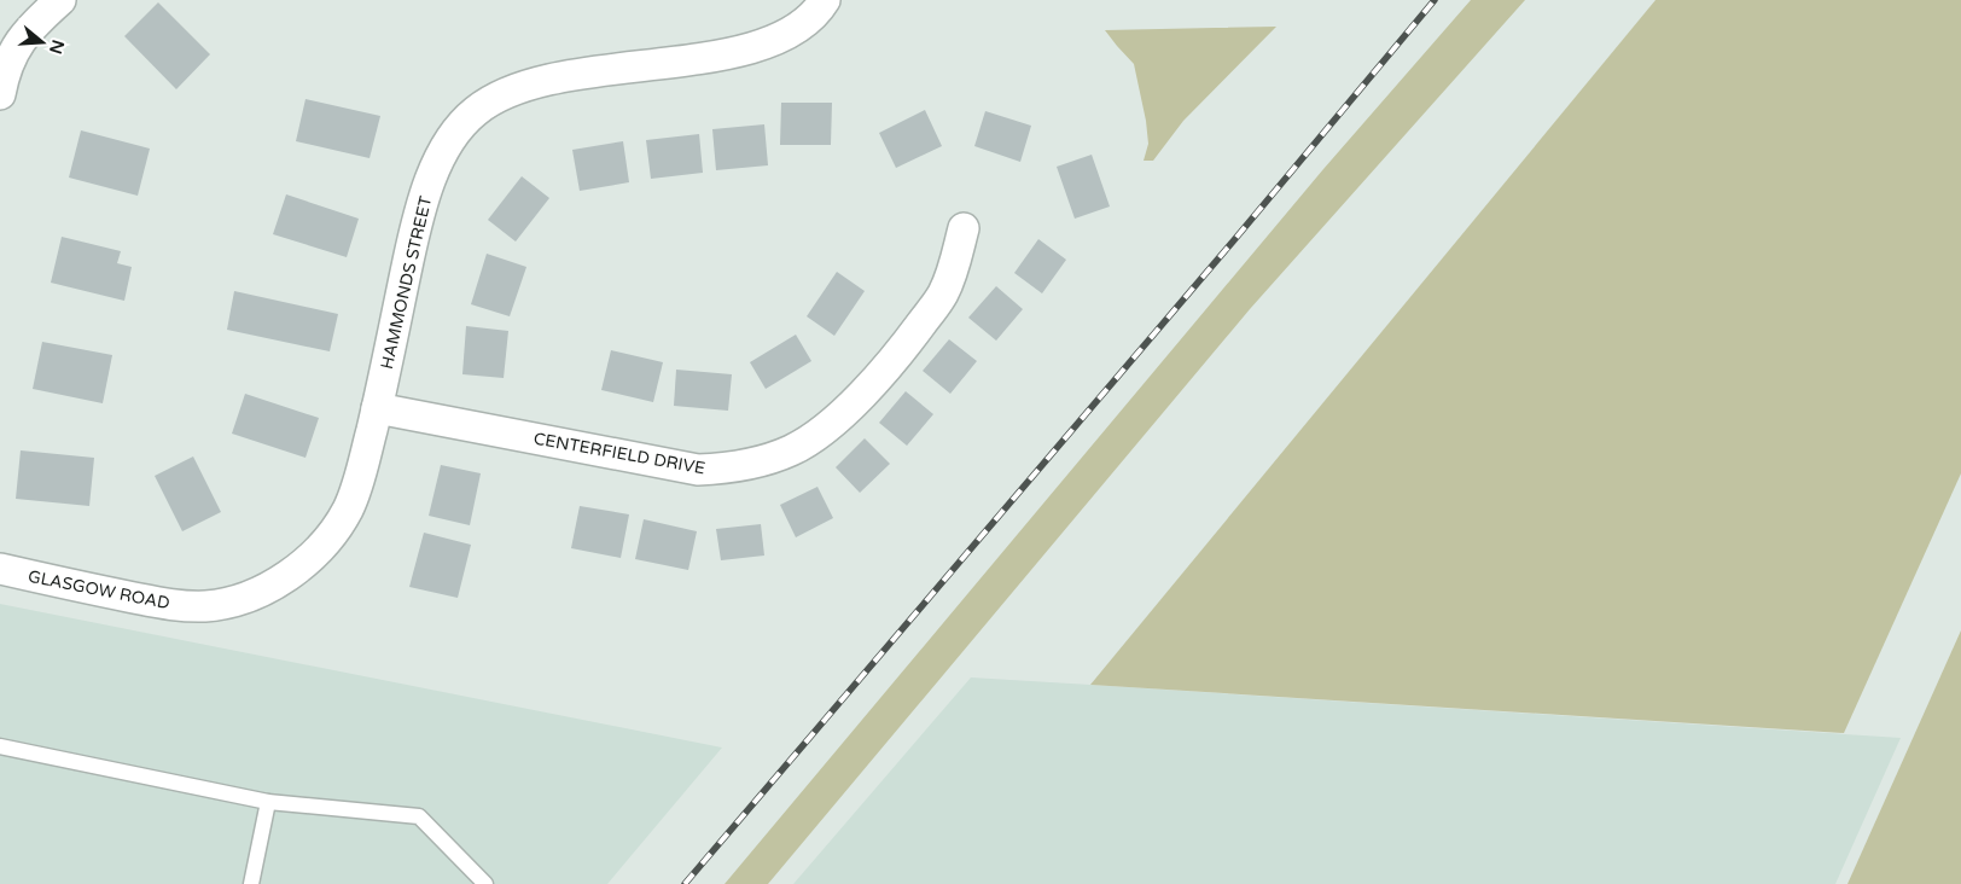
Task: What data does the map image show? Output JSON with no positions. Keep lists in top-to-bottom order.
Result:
{
  "streets": {
    "street": ["HAMMONDS STREET", "CENTERFIELD DRIVE", "GLASGOW ROAD"]
  },
  "crossings": [
    ["HAMMONDS STREET", "CENTERFIELD DRIVE"],
    ["HAMMONDS STREET", "GLASGOW ROAD"]
  ],
  "north": "right"
}
